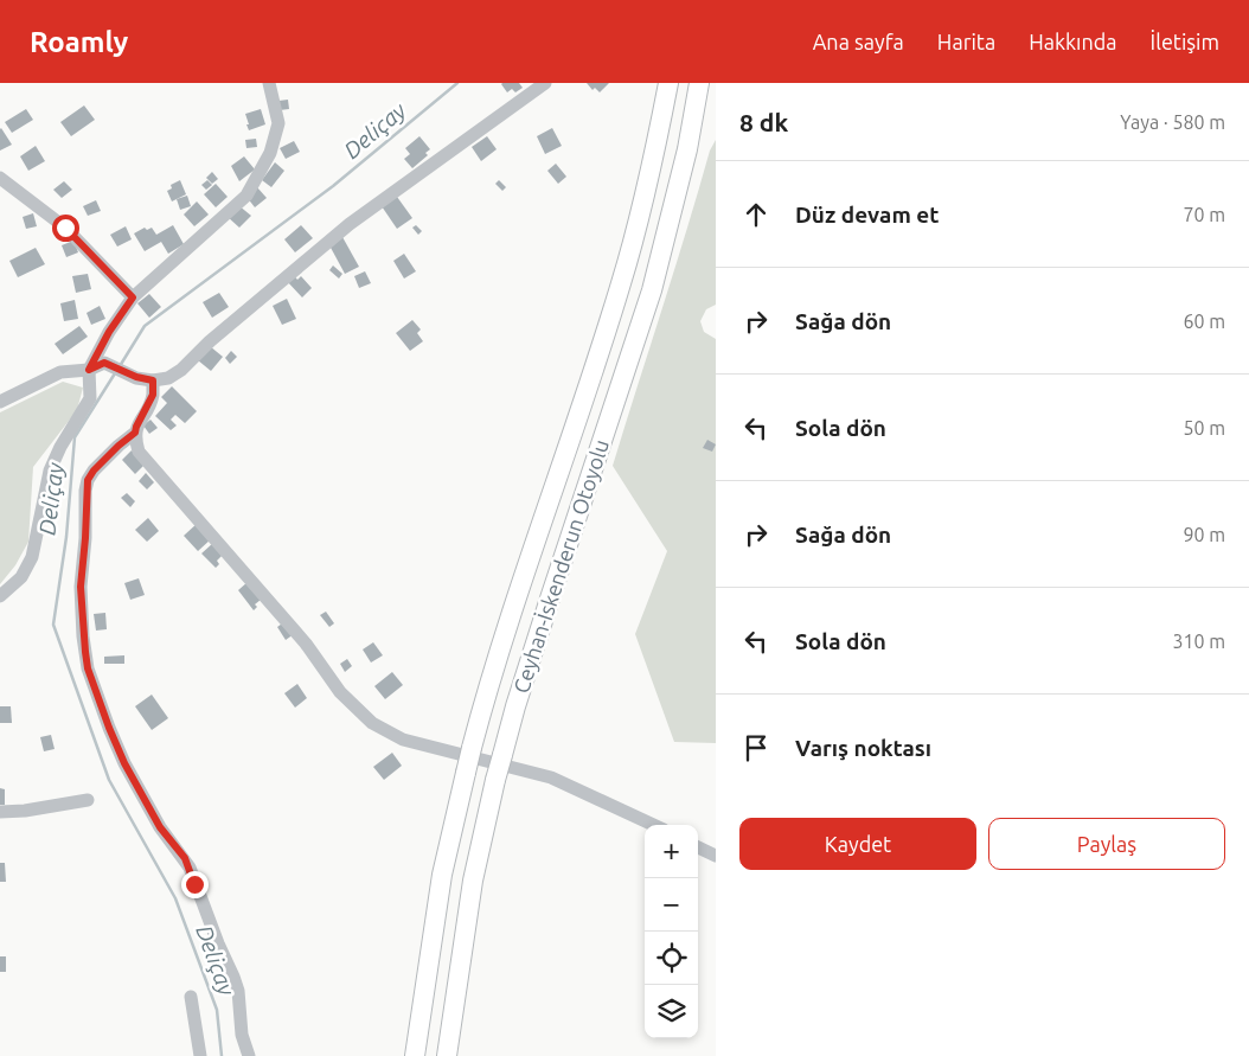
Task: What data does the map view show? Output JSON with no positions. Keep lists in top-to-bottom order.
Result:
{
  "streets": {
    "highway": ["Ceyhan-İskenderun Otoyolu"]
  },
  "water": ["Deliçay"],
  "page": {
    "header": "Roamly",
    "nav": [
      "Ana sayfa",
      "Harita",
      "Hakkında",
      "İletişim"
    ],
    "heading": ["8 dk", "Yaya · 580 m"],
    "list": [
      ["Düz devam et", "70 m"],
      ["Sağa dön", "60 m"],
      ["Sola dön", "50 m"],
      ["Sağa dön", "90 m"],
      ["Sola dön", "310 m"],
      "Varış noktası"
    ],
    "buttons": ["Kaydet", "Paylaş"],
    "map_buttons": ["+", "−"]
  }
}
